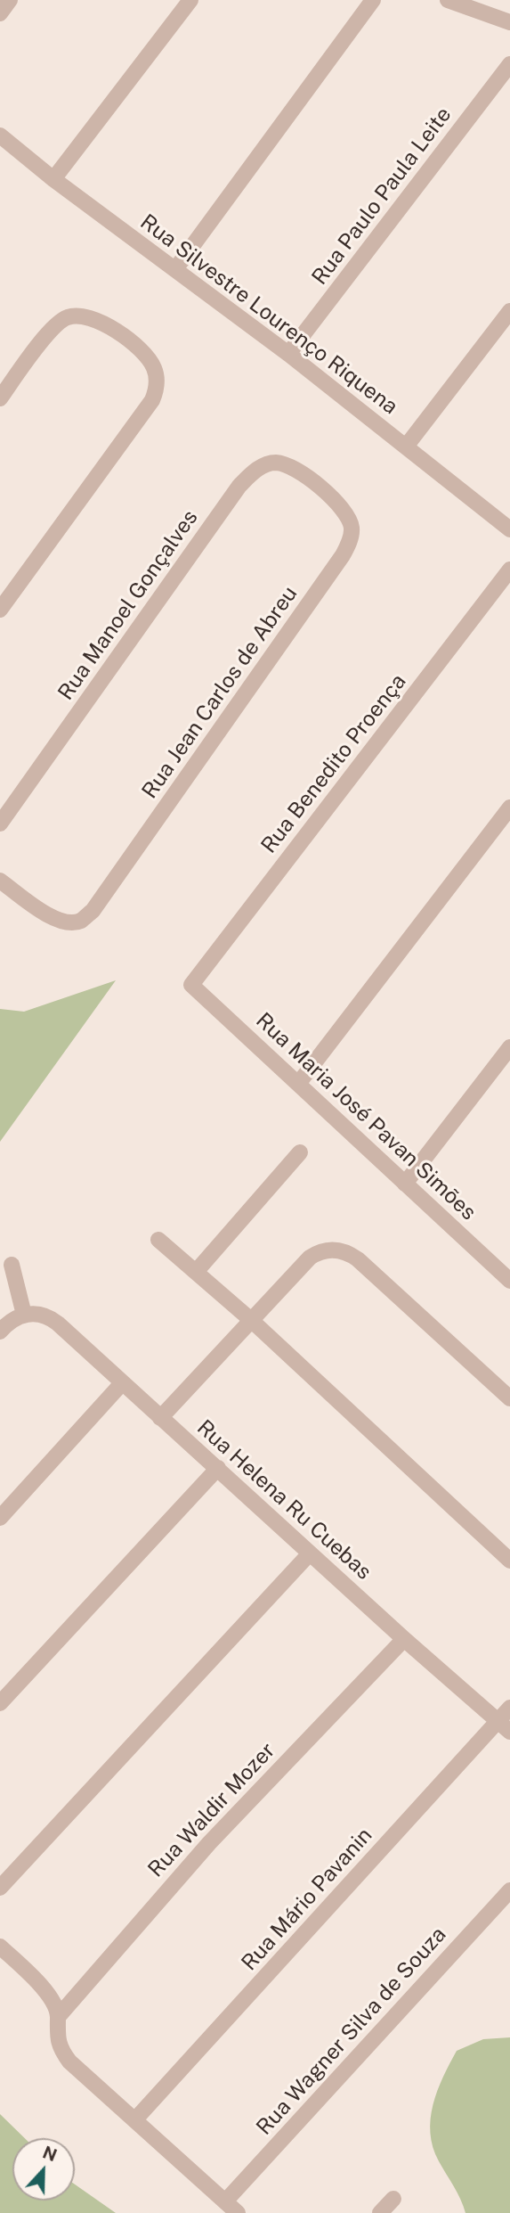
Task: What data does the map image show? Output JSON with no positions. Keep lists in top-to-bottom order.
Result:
{
  "streets": {
    "street": [
      "Rua Paulo Paula Leite",
      "Rua Silvestre Lourenço Riquena",
      "Rua Manoel Gonçalves",
      "Rua Jean Carlos de Abreu",
      "Rua Benedito Proença",
      "Rua Maria José Pavan Simões",
      "Rua Helena Ru Cuebas",
      "Rua Waldir Mozer",
      "Rua Mário Pavanin",
      "Rua Wagner Silva de Souza"
    ]
  },
  "crossings": [
    ["Rua Paulo Paula Leite", "Rua Silvestre Lourenço Riquena"],
    ["Rua Manoel Gonçalves", "Rua Jean Carlos de Abreu"],
    ["Rua Benedito Proença", "Rua Maria José Pavan Simões"],
    ["Rua Helena Ru Cuebas", "Rua Waldir Mozer"],
    ["Rua Helena Ru Cuebas", "Rua Mário Pavanin"]
  ],
  "north": "top"
}
